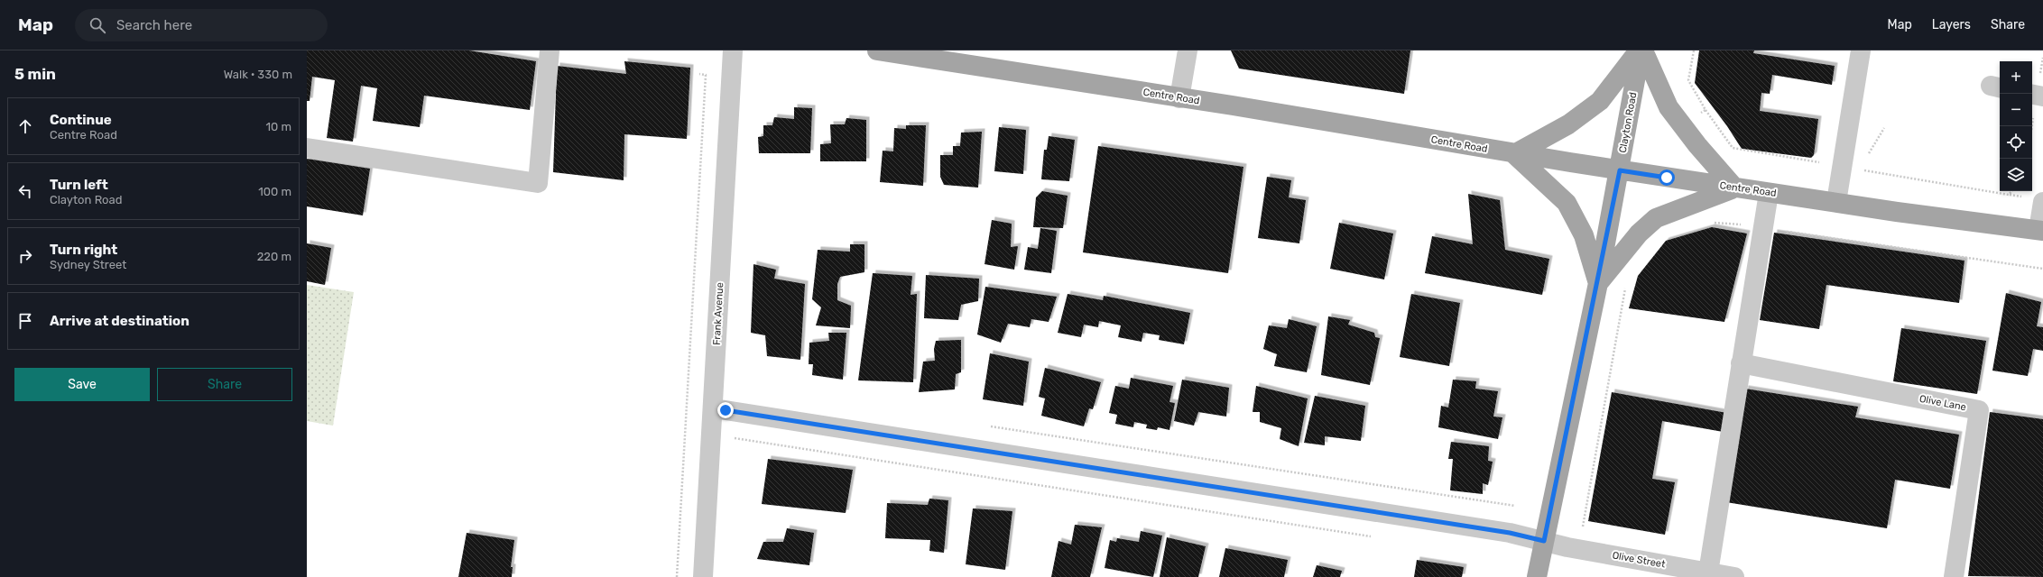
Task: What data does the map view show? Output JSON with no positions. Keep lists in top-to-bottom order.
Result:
{
  "streets": {
    "main road": ["Centre Road", "Clayton Road"],
    "street": ["Frank Avenue", "Olive Lane", "Olive Street"]
  },
  "crossings": [
    ["Centre Road", "Clayton Road"],
    ["Clayton Road", "Olive Street"],
    ["Frank Avenue", "Olive Street"]
  ],
  "page": {
    "header": "Map",
    "search": "Search here",
    "nav": ["Map", "Layers", "Share"],
    "heading": ["5 min", "Walk · 330 m"],
    "map_buttons": ["+", "−"],
    "list": [
      ["Continue", "Centre Road", "10 m"],
      ["Turn left", "Clayton Road", "100 m"],
      ["Turn right", "Sydney Street", "220 m"],
      "Arrive at destination"
    ],
    "buttons": ["Save", "Share"]
  }
}
